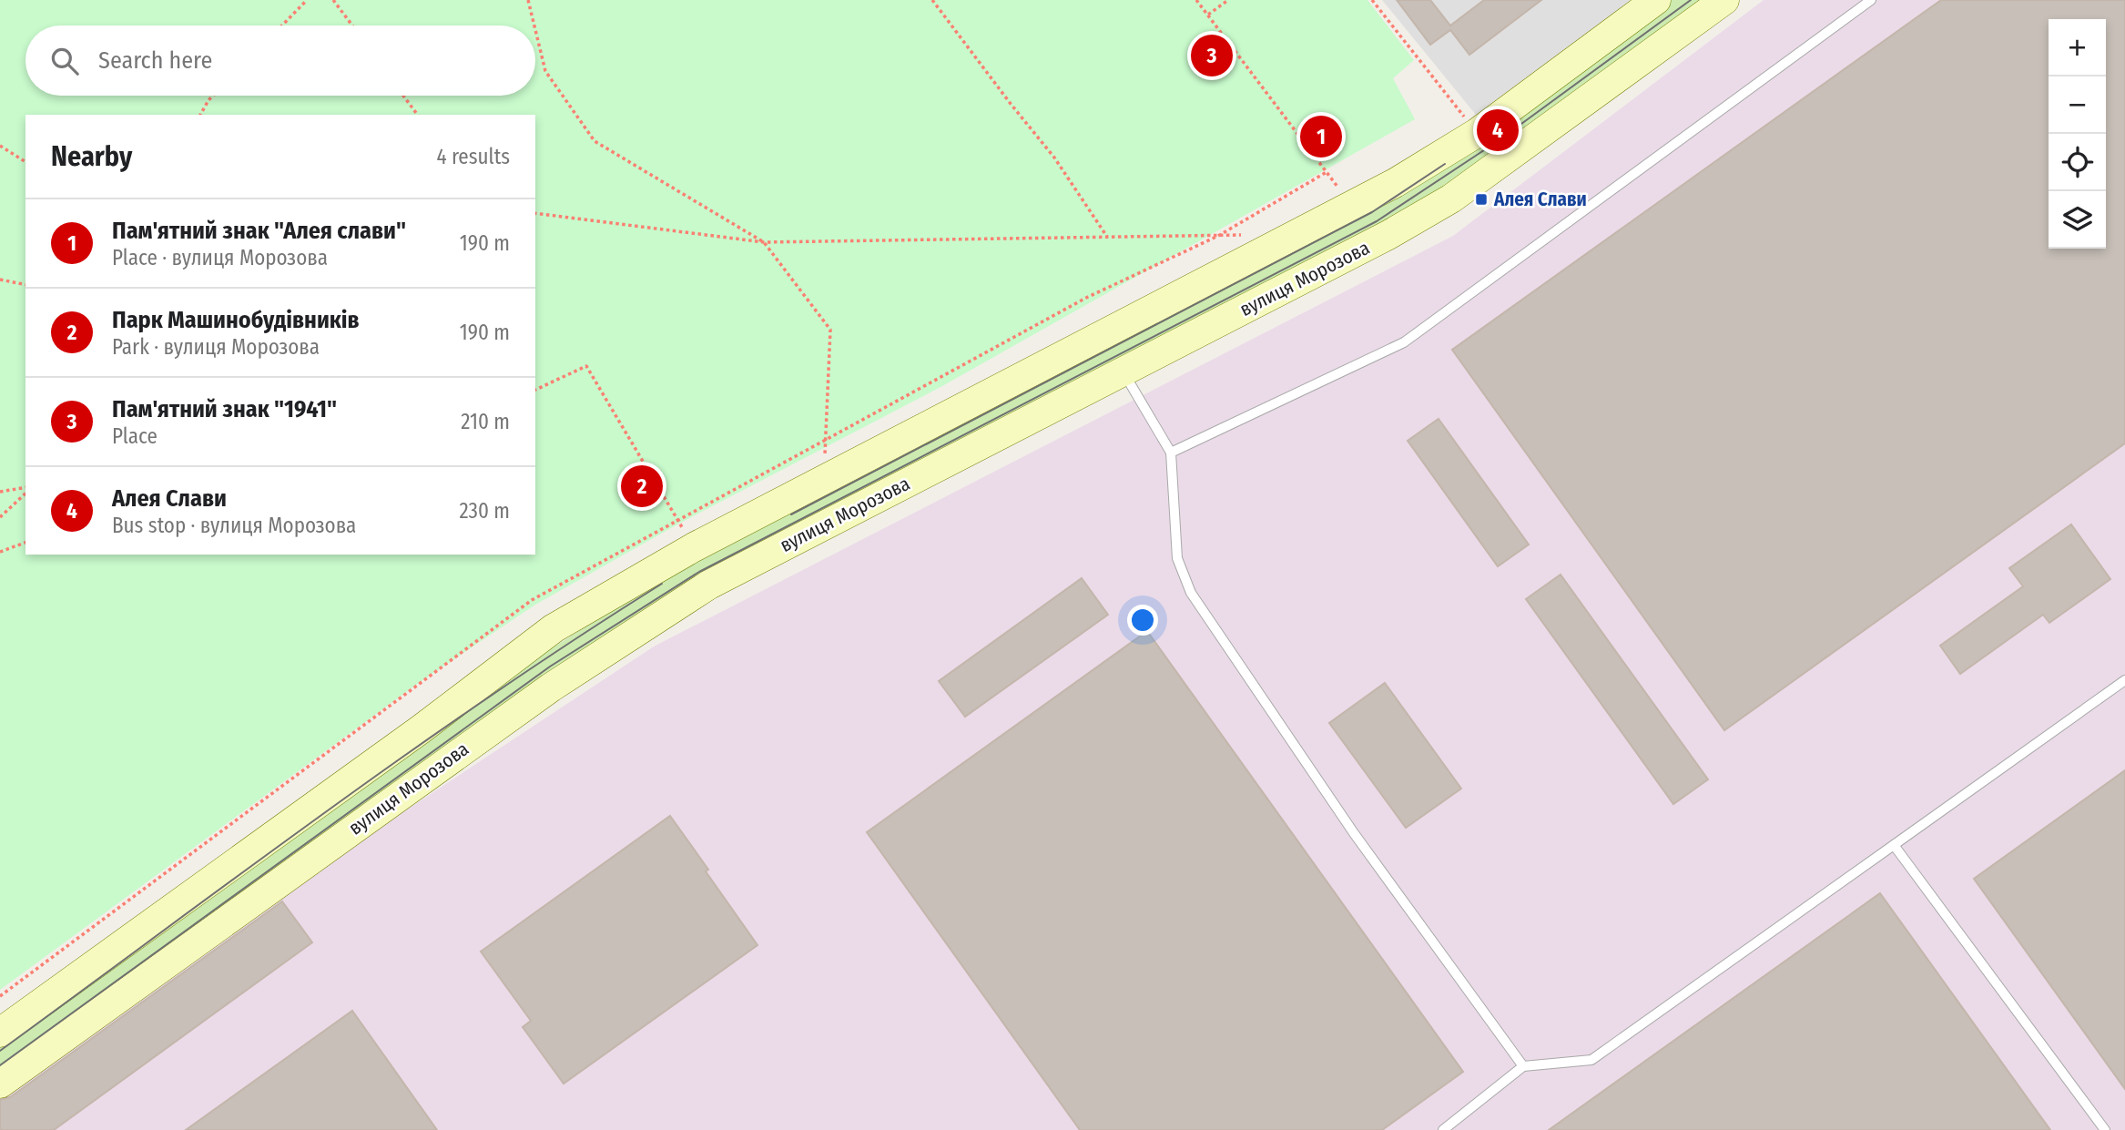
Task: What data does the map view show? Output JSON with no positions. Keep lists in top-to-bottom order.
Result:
{
  "streets": {
    "main road": ["вулиця Морозова"]
  },
  "places": {
    "transit": ["Aлея Слави"]
  },
  "page": {
    "map_buttons": ["+", "−"],
    "search": "Search here",
    "pins": [
      "3",
      "4",
      "1",
      "2"
    ],
    "heading": ["Nearby", "4 results"],
    "list": [
      {
        "mark": "1",
        "name": "Пам'ятний знак \"Алея слави\"",
        "note": "Place · вулиця Морозова",
        "value": "190 m"
      },
      {
        "mark": "2",
        "name": "Парк Машинобудівників",
        "note": "Park · вулиця Морозова",
        "value": "190 m"
      },
      {
        "mark": "3",
        "name": "Пам'ятний знак \"1941\"",
        "note": "Place",
        "value": "210 m"
      },
      {
        "mark": "4",
        "name": "Алея Слави",
        "note": "Bus stop · вулиця Морозова",
        "value": "230 m"
      }
    ]
  }
}
